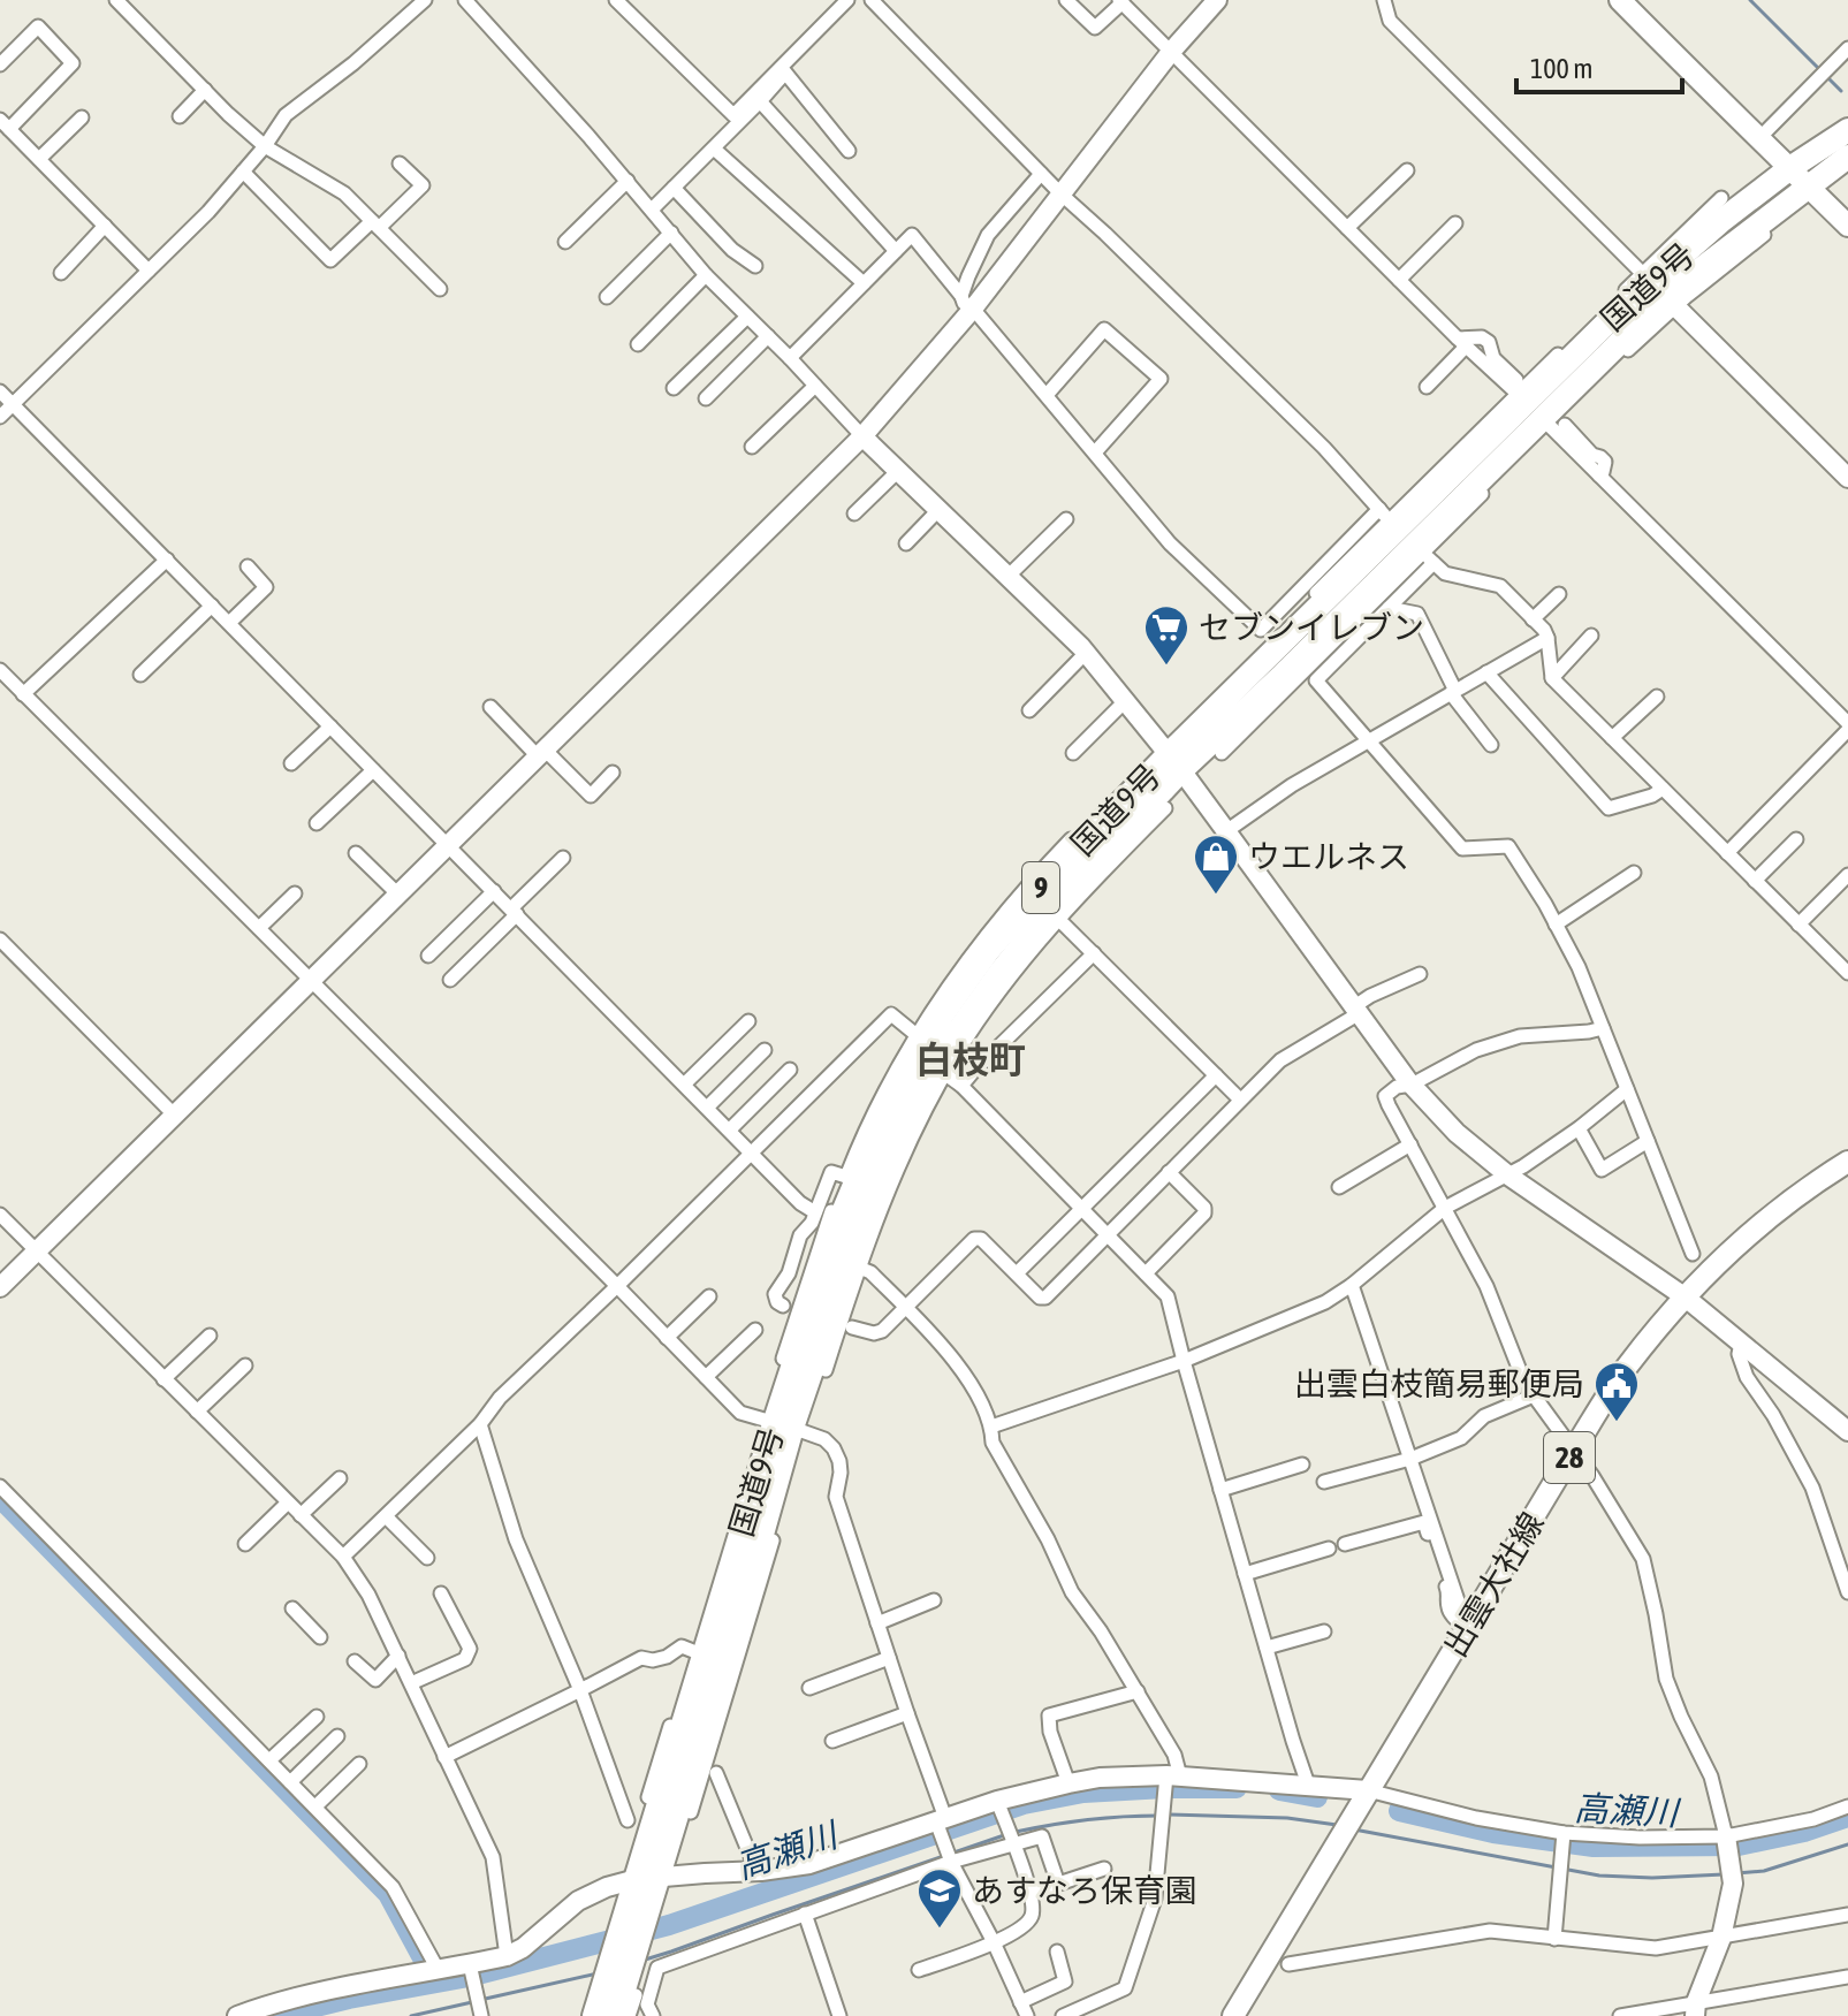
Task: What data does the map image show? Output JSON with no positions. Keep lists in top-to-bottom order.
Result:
{
  "streets": {
    "highway": ["国道9号", "9"],
    "main road": ["28", "出雲大社線"]
  },
  "districts": ["白枝町"],
  "water": ["高瀬川"],
  "places": {
    "supermarket": ["セブンイレブン"],
    "shop": ["ウエルネス"],
    "public building": ["出雲白枝簡易郵便局"],
    "school or university": ["あすなろ保育園"]
  },
  "scale_bar": "100 m"
}
